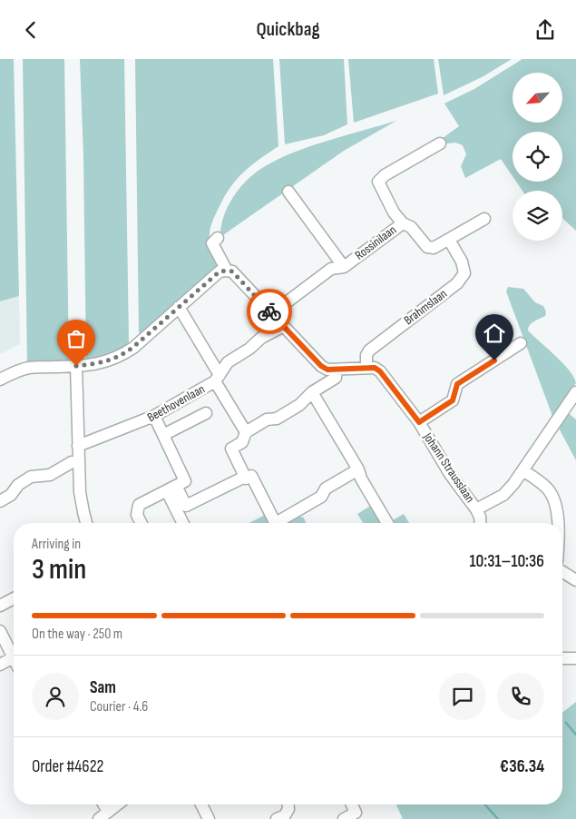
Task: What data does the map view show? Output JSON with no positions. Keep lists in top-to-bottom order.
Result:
{
  "streets": {
    "street": [
      "Rossinilaan",
      "Brahmslaan",
      "Beethovenlaan",
      "Johann Strausslaan"
    ]
  },
  "crossings": [
    ["Brahmslaan", "Johann Strausslaan"]
  ],
  "north": "bottom left",
  "page": {
    "header": "Quickbag",
    "heading": ["3 min", "Arriving in", "10:31–10:36"],
    "panel": [
      "Sam",
      "Courier · 4.6",
      "Order #4622",
      "€36.34"
    ],
    "bar": "On the way · 250 m"
  }
}
